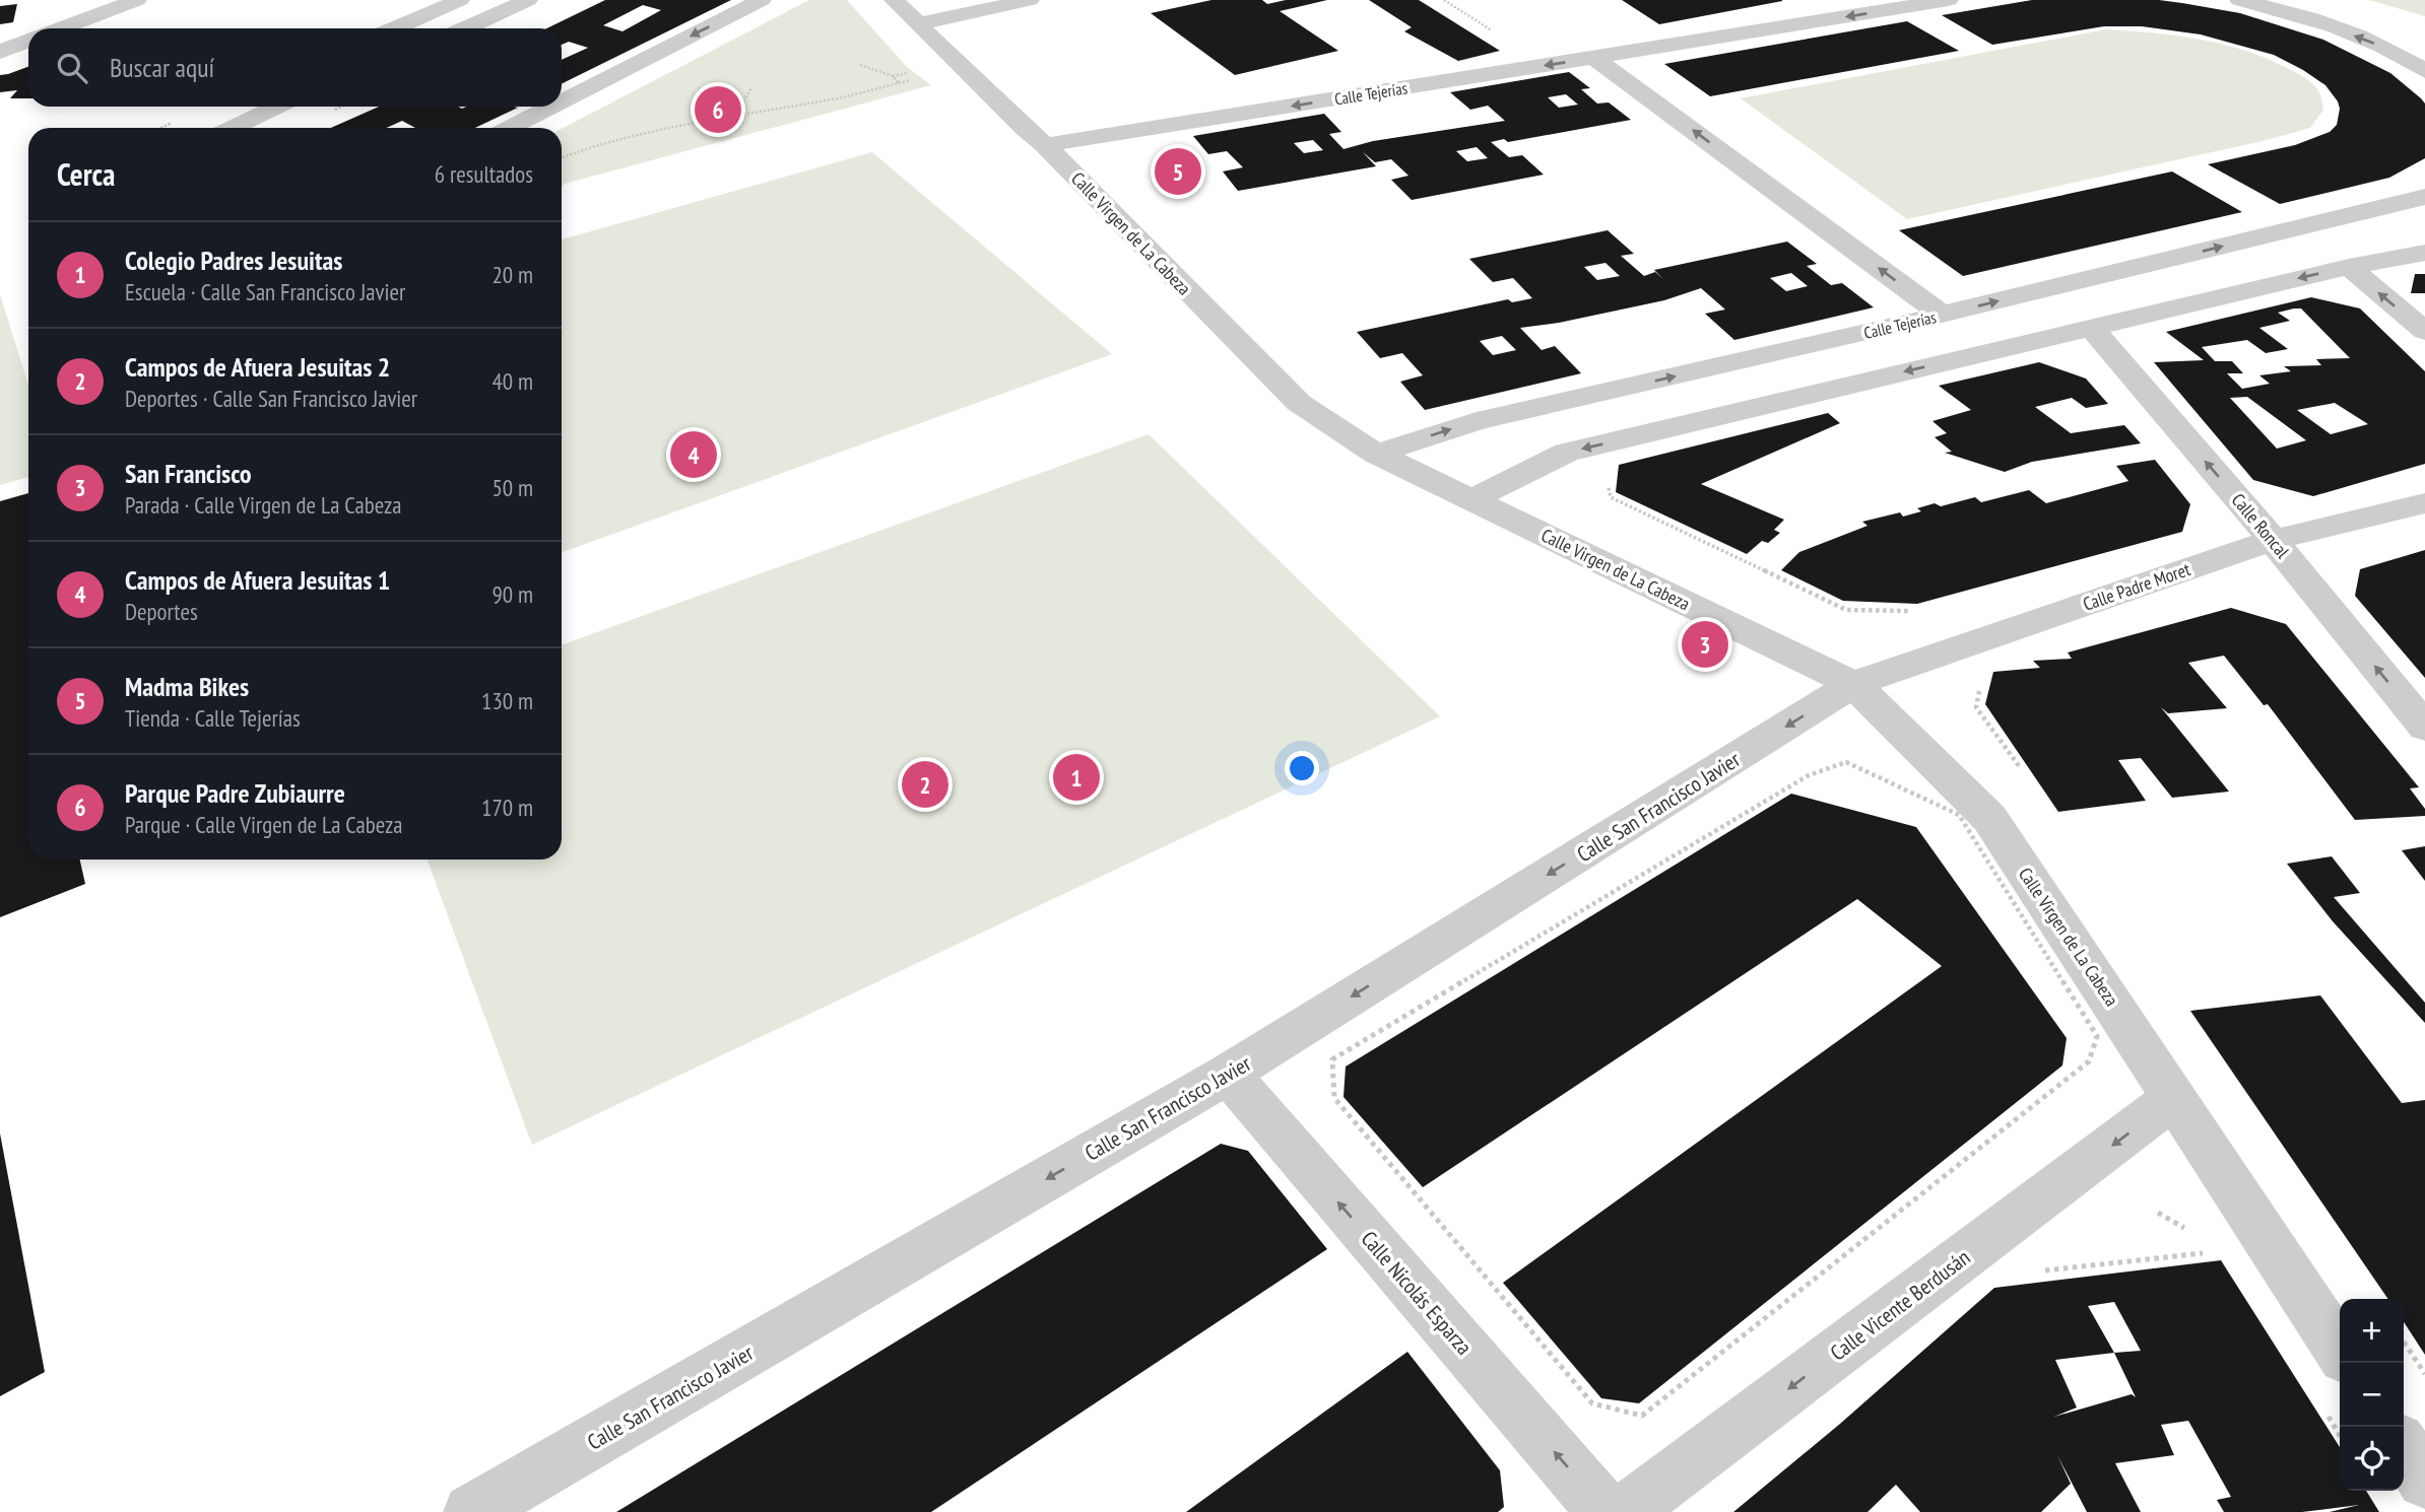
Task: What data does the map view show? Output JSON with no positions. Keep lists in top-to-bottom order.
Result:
{
  "streets": {
    "street": [
      "Calle Tejerías",
      "Calle Virgen de La Cabeza",
      "Calle Roncal",
      "Calle Padre Moret",
      "Calle San Francisco Javier",
      "Calle Nicolás Esparza",
      "Calle Vicente Berdusán"
    ]
  },
  "crossings": [
    ["Calle Tejerías", "Calle Virgen de La Cabeza"],
    ["Calle Virgen de La Cabeza", "Calle Padre Moret"],
    ["Calle Virgen de La Cabeza", "Calle San Francisco Javier"],
    ["Calle Virgen de La Cabeza", "Calle Vicente Berdusán"],
    ["Calle Roncal", "Calle Padre Moret"],
    ["Calle Padre Moret", "Calle San Francisco Javier"],
    ["Calle San Francisco Javier", "Calle Nicolás Esparza"]
  ],
  "one_way": [
    "Calle Roncal",
    "Calle San Francisco Javier",
    "Calle Nicolás Esparza",
    "Calle Vicente Berdusán"
  ],
  "page": {
    "search": "Buscar aquí",
    "pins": [
      "6",
      "5",
      "4",
      "3",
      "1",
      "2"
    ],
    "heading": ["Cerca", "6 resultados"],
    "list": [
      {
        "mark": "1",
        "name": "Colegio Padres Jesuitas",
        "note": "Escuela · Calle San Francisco Javier",
        "value": "20 m"
      },
      {
        "mark": "2",
        "name": "Campos de Afuera Jesuitas 2",
        "note": "Deportes · Calle San Francisco Javier",
        "value": "40 m"
      },
      {
        "mark": "3",
        "name": "San Francisco",
        "note": "Parada · Calle Virgen de La Cabeza",
        "value": "50 m"
      },
      {
        "mark": "4",
        "name": "Campos de Afuera Jesuitas 1",
        "note": "Deportes",
        "value": "90 m"
      },
      {
        "mark": "5",
        "name": "Madma Bikes",
        "note": "Tienda · Calle Tejerías",
        "value": "130 m"
      },
      {
        "mark": "6",
        "name": "Parque Padre Zubiaurre",
        "note": "Parque · Calle Virgen de La Cabeza",
        "value": "170 m"
      }
    ],
    "map_buttons": ["+", "−"]
  }
}
